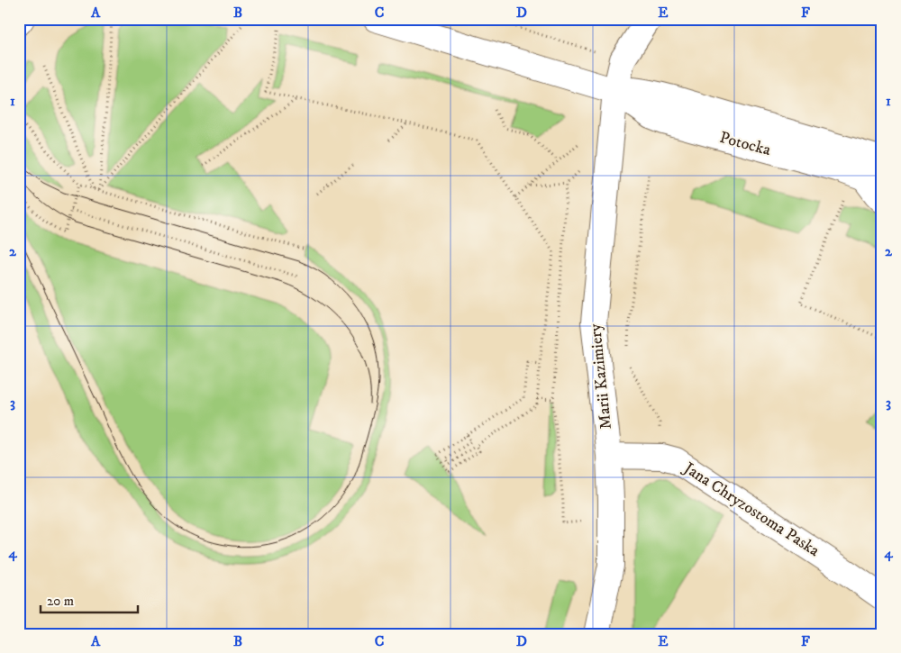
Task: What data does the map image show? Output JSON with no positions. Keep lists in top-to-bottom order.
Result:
{
  "streets": {
    "street": ["Potocka", "Marii Kazimiery", "Jana Chryzostoma Paska"]
  },
  "crossings": [
    ["Potocka", "Marii Kazimiery"],
    ["Marii Kazimiery", "Jana Chryzostoma Paska"]
  ],
  "scale_bar": "20 m",
  "grid": {
    "columns": [
      "A",
      "B",
      "C",
      "D",
      "E",
      "F"
    ],
    "rows": [
      "1",
      "2",
      "3",
      "4"
    ]
  }
}
